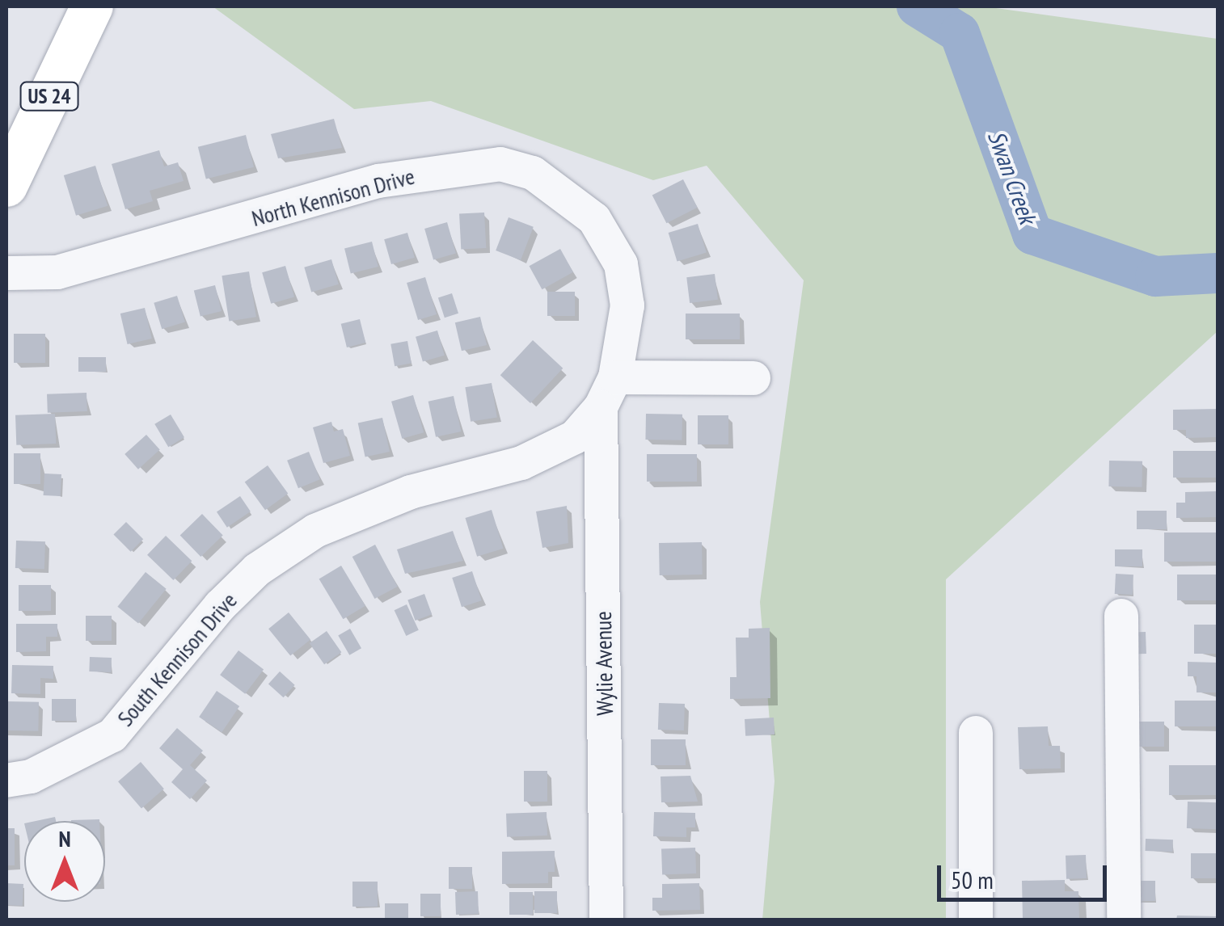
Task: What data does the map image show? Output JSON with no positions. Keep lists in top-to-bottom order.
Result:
{
  "streets": {
    "main road": ["US 24"],
    "street": ["North Kennison Drive", "South Kennison Drive", "Wylie Avenue"]
  },
  "crossings": [
    ["North Kennison Drive", "South Kennison Drive"],
    ["North Kennison Drive", "Wylie Avenue"],
    ["South Kennison Drive", "Wylie Avenue"]
  ],
  "water": ["Swan Creek"],
  "scale_bar": "50 m",
  "north": "top"
}
